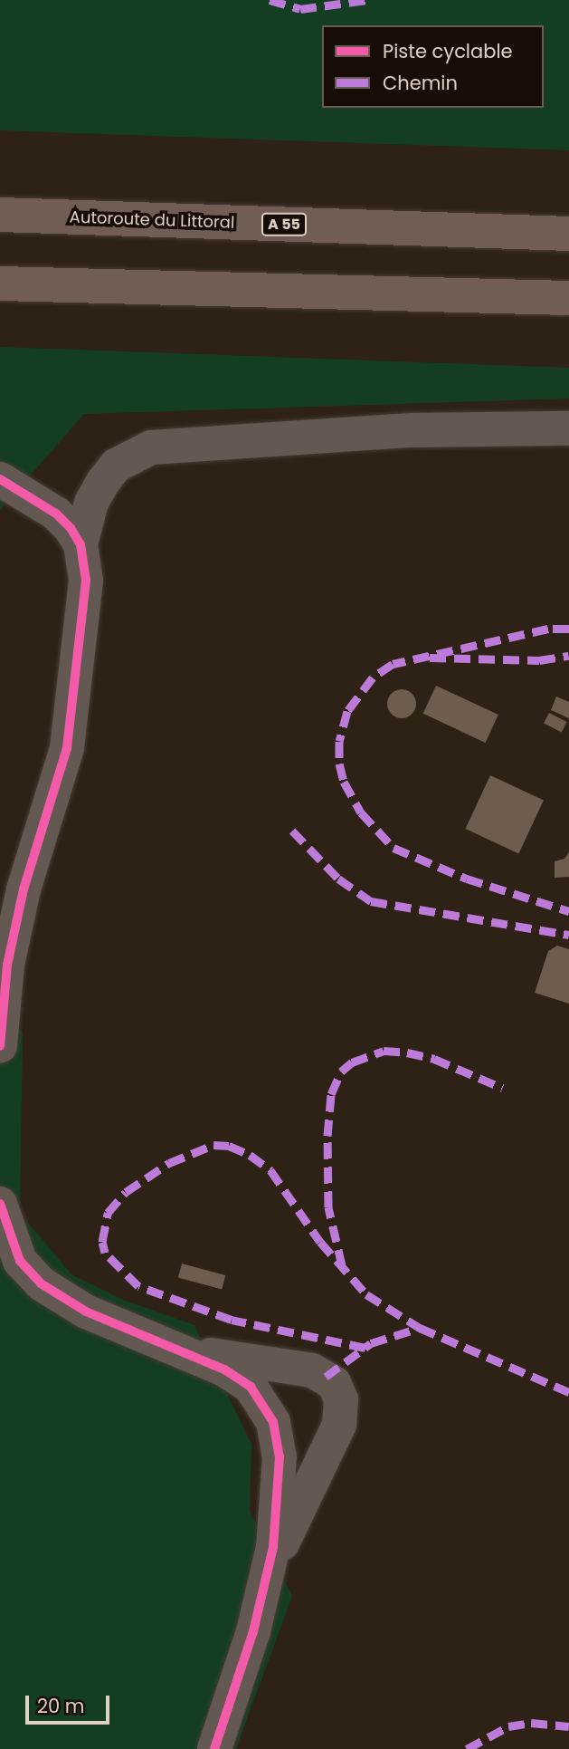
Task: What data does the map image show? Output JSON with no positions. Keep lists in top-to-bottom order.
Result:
{
  "streets": {
    "highway": ["Autoroute du Littoral", "A 55"]
  },
  "legend": ["Piste cyclable", "Chemin"],
  "scale_bar": "20 m"
}
